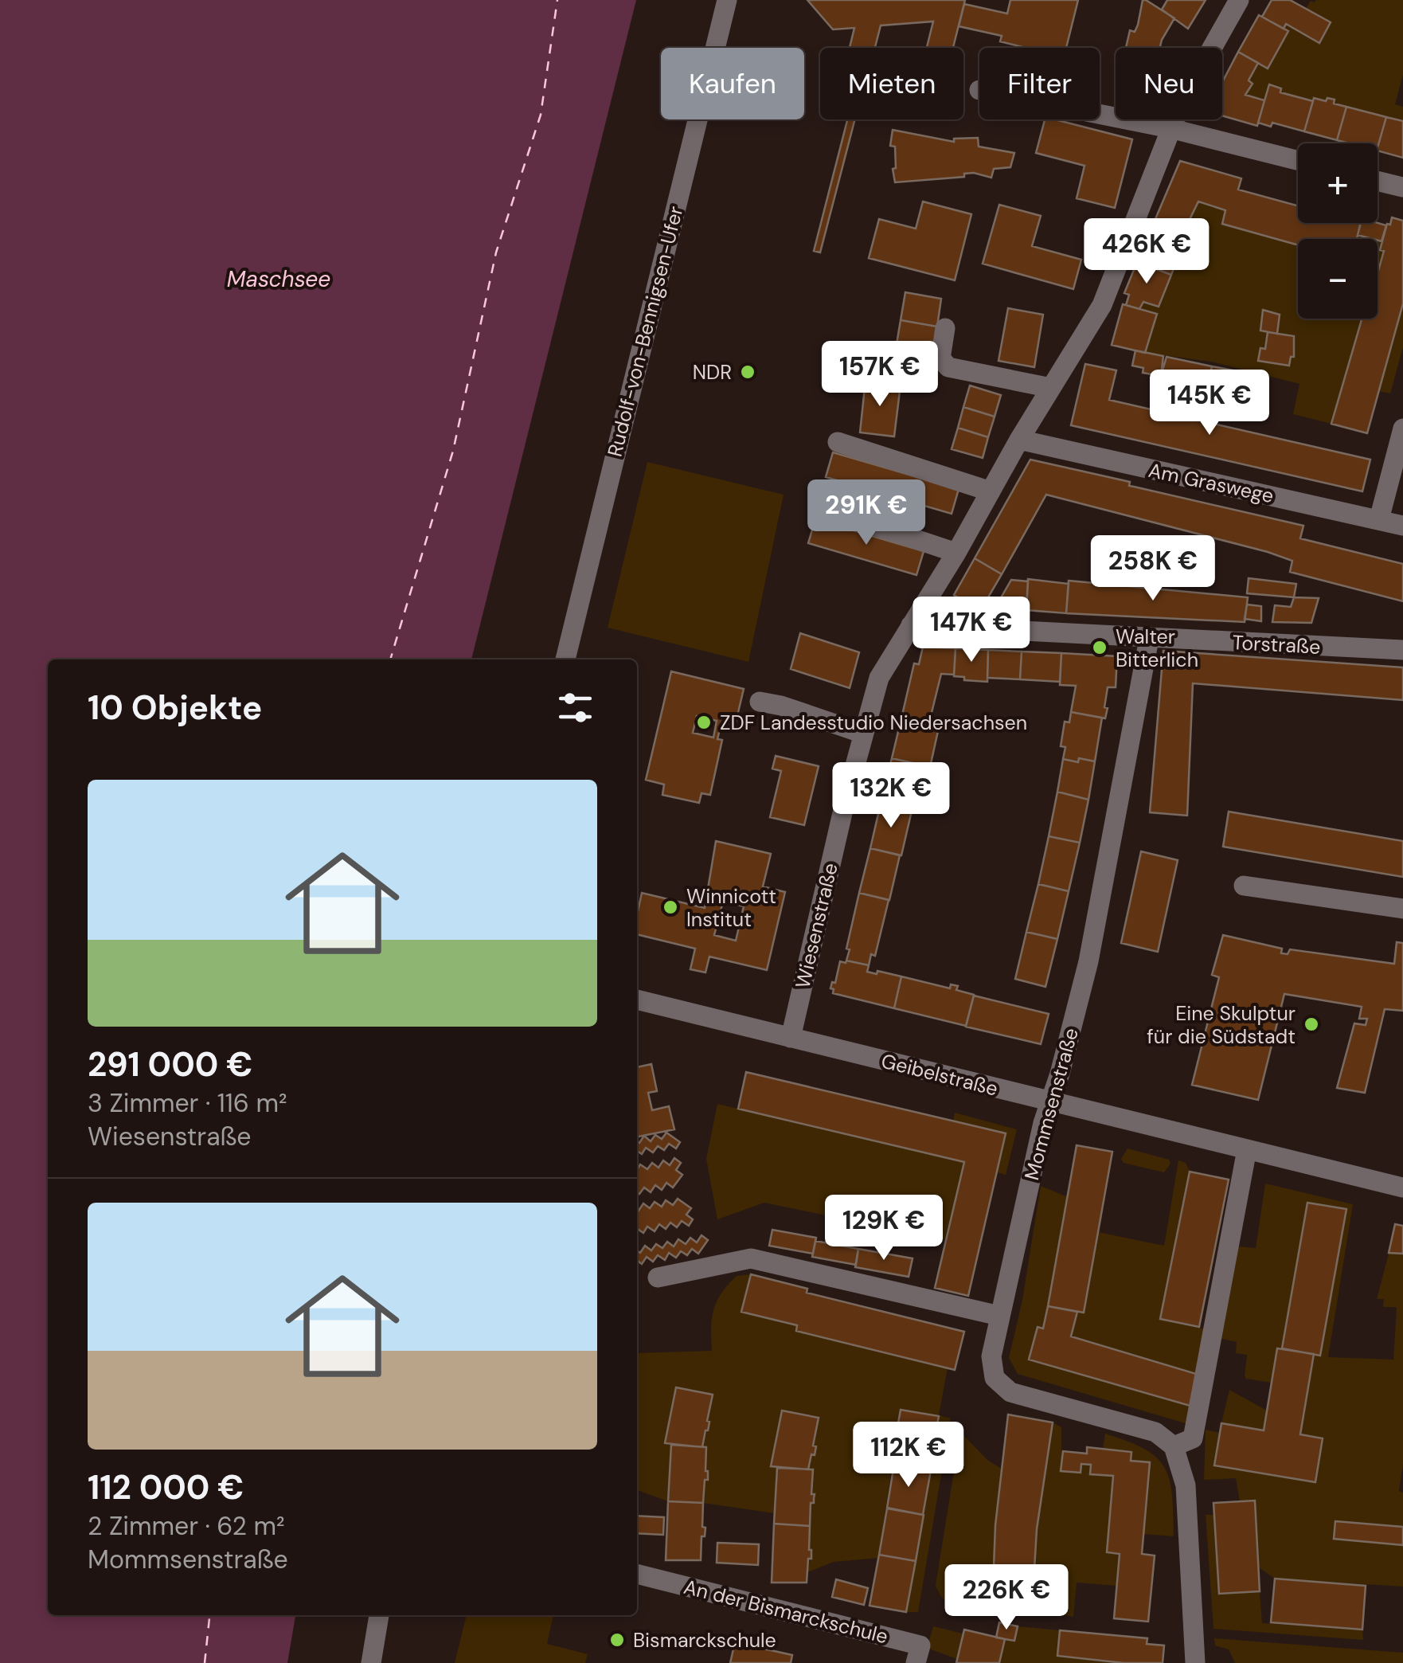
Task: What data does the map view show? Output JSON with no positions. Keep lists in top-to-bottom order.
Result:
{
  "streets": {
    "street": [
      "Rudolf-von-Bennigsen-Ufer",
      "Am Graswege",
      "Torstraße",
      "Wiesenstraße",
      "Geibelstraße",
      "Mommsenstraße",
      "An der Bismarckschule"
    ]
  },
  "crossings": [
    ["Am Graswege", "Wiesenstraße"],
    ["Torstraße", "Wiesenstraße"],
    ["Torstraße", "Mommsenstraße"],
    ["Wiesenstraße", "Geibelstraße"],
    ["Geibelstraße", "Mommsenstraße"]
  ],
  "water": ["Maschsee"],
  "places": [
    "NDR",
    "Walter Bitterlich",
    "ZDF Landesstudio Niedersachsen",
    "Winnicott Institut",
    "Eine Skulptur für die Südstadt",
    "Bismarckschule"
  ],
  "page": {
    "chip": [
      "Kaufen",
      "Mieten",
      "Filter",
      "Neu"
    ],
    "map_buttons": ["+", "−"],
    "price": [
      "426K €",
      "157K €",
      "145K €",
      "291K €",
      "258K €",
      "147K €",
      "132K €",
      "129K €",
      "112K €",
      "226K €"
    ],
    "heading": "10 Objekte",
    "list": [
      {
        "name": "291 000 €",
        "note": "3 Zimmer · 116 m² · Wiesenstraße"
      },
      {
        "name": "112 000 €",
        "note": "2 Zimmer · 62 m² · Mommsenstraße"
      }
    ]
  }
}
